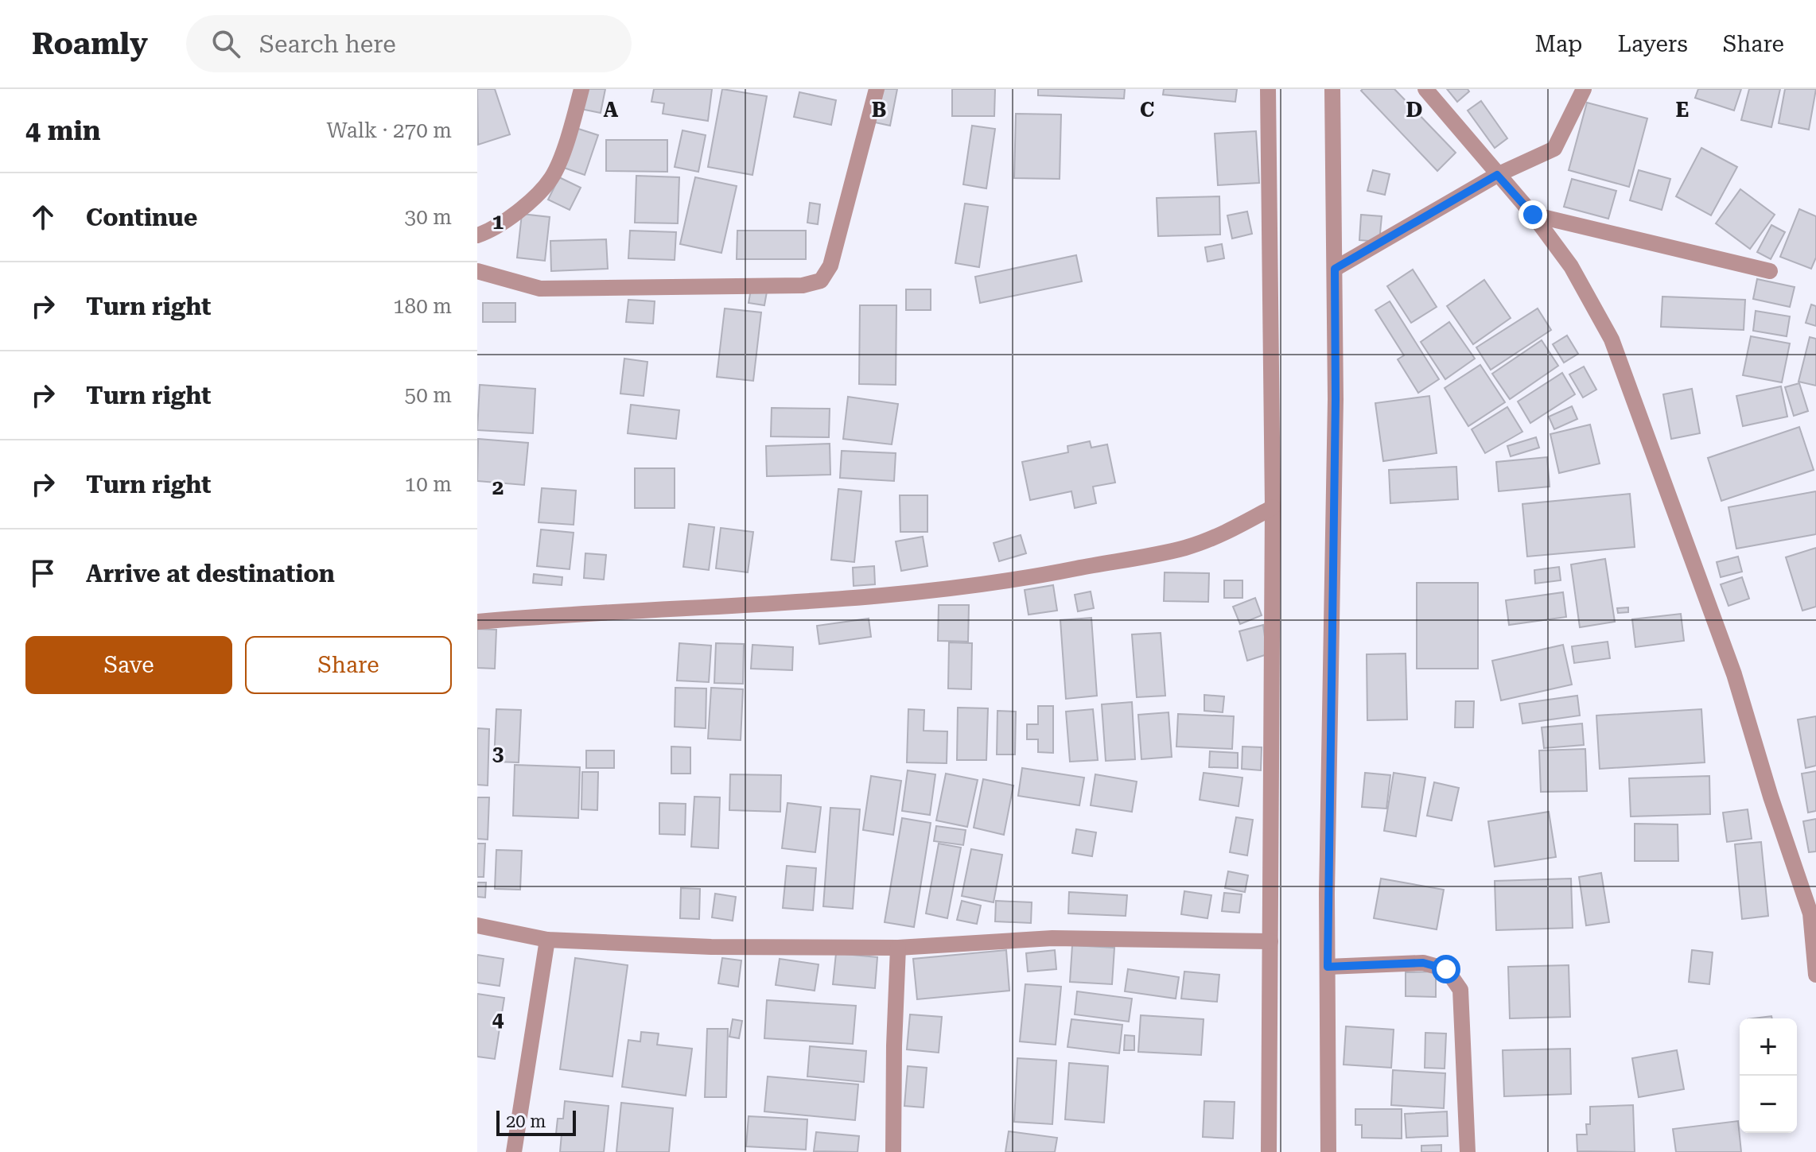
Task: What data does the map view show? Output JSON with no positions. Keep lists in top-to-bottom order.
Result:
{
  "scale_bar": "20 m",
  "page": {
    "header": "Roamly",
    "search": "Search here",
    "nav": ["Map", "Layers", "Share"],
    "heading": ["4 min", "Walk · 270 m"],
    "list": [
      ["Continue", "30 m"],
      ["Turn right", "180 m"],
      ["Turn right", "50 m"],
      ["Turn right", "10 m"],
      "Arrive at destination"
    ],
    "buttons": ["Save", "Share"],
    "map_buttons": ["+", "−"],
    "scale": "20 m"
  },
  "grid": {
    "columns": [
      "A",
      "B",
      "C",
      "D",
      "E"
    ],
    "rows": [
      "1",
      "2",
      "3",
      "4"
    ]
  }
}
